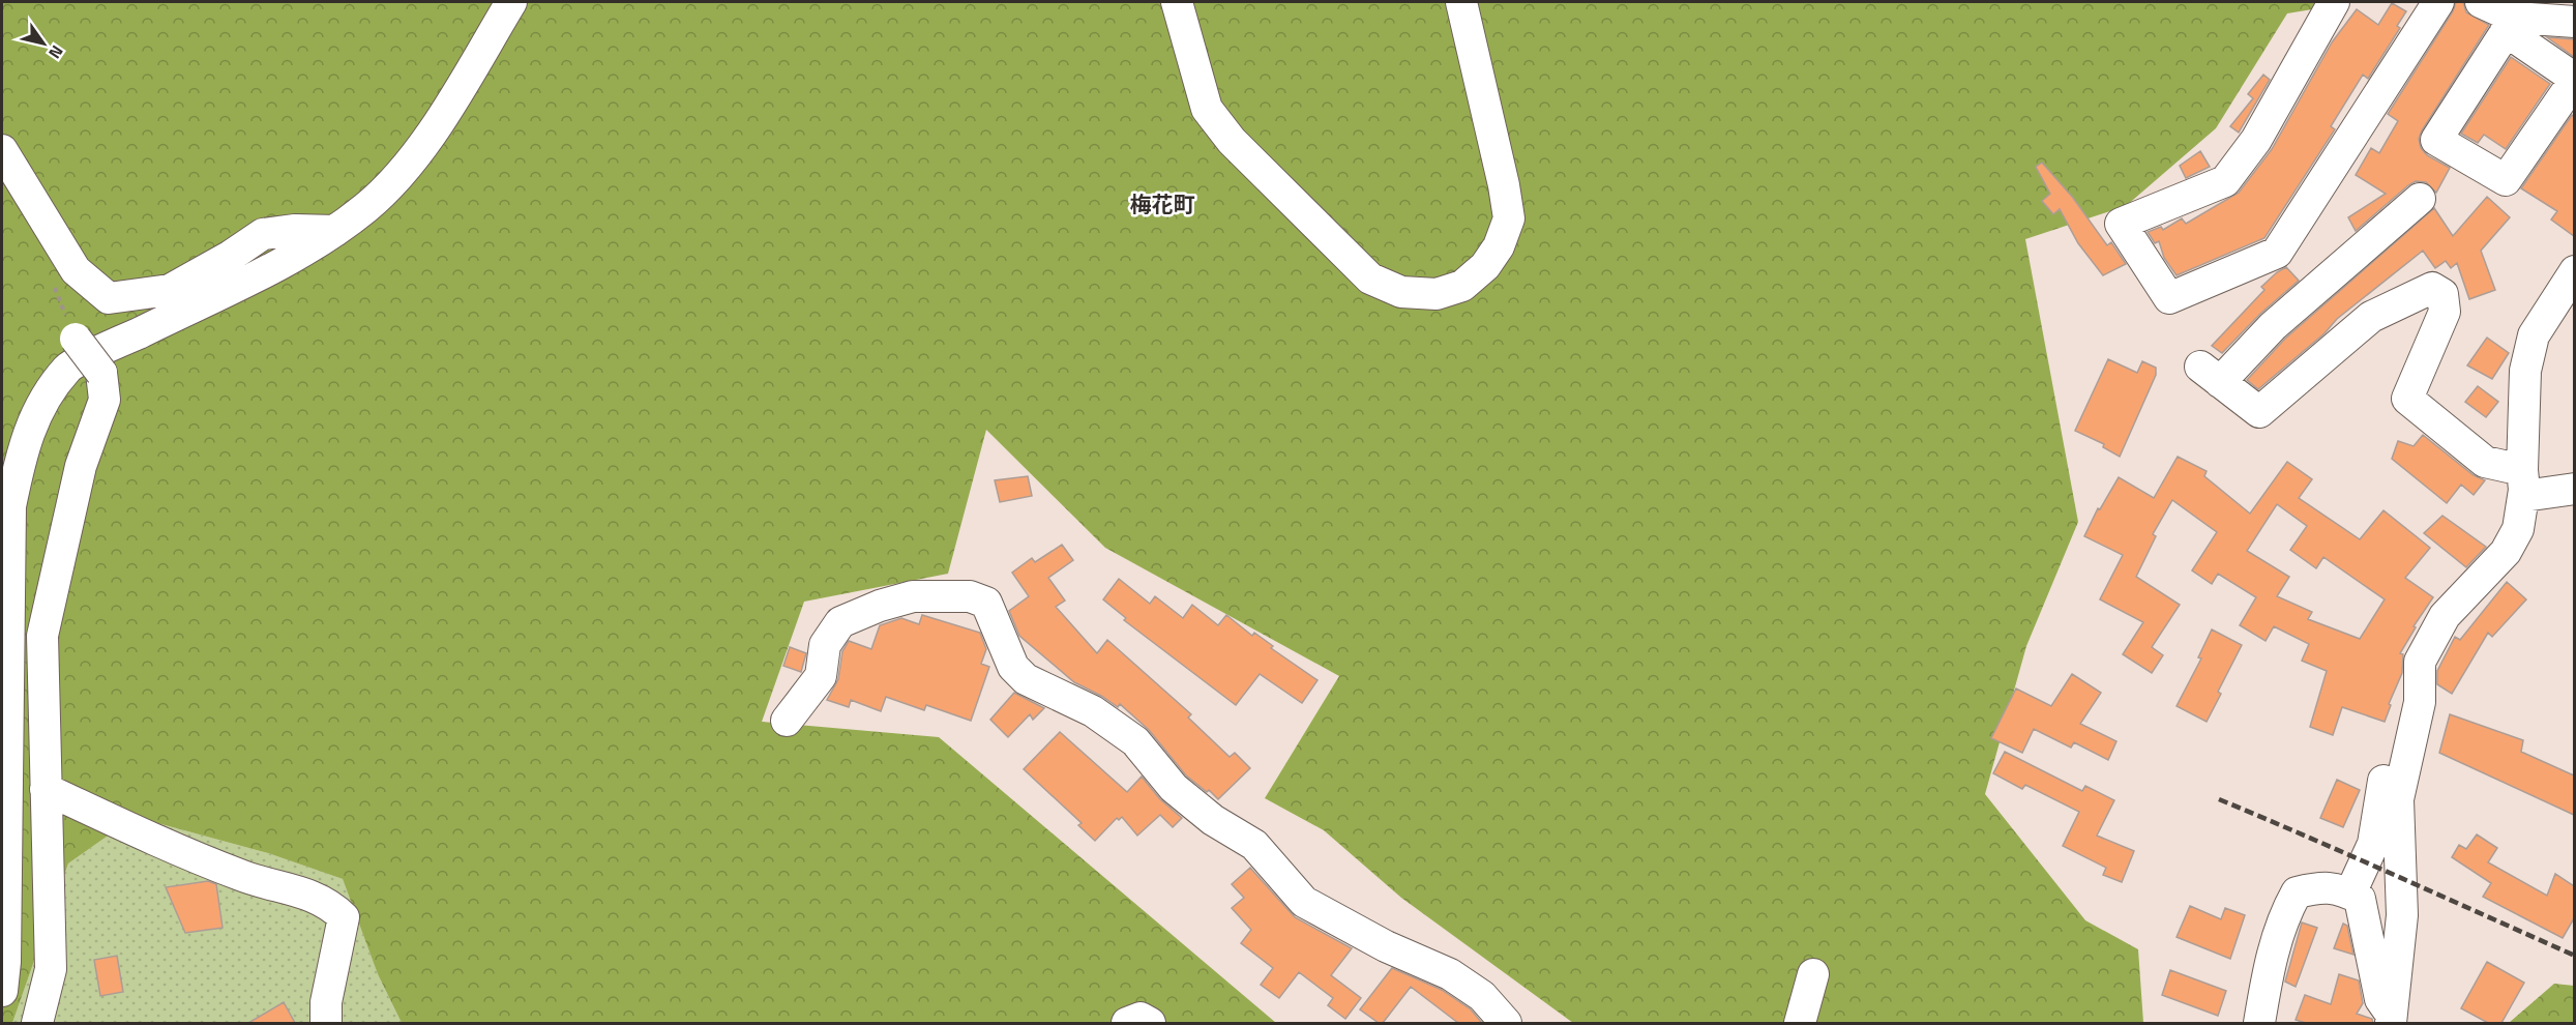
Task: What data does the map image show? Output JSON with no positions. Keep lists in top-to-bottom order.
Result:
{
  "districts": ["梅花町"],
  "north": "bottom right"
}
